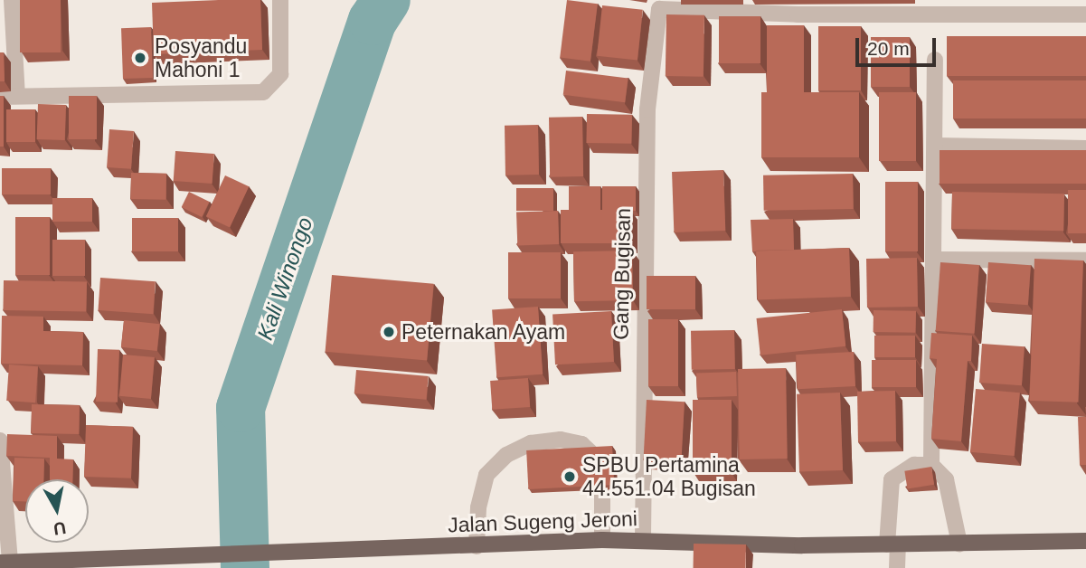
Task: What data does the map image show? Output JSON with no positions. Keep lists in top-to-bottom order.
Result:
{
  "streets": {
    "main road": ["Jalan Sugeng Jeroni"],
    "street": ["Gang Bugisan"]
  },
  "crossings": [
    ["Gang Bugisan", "Jalan Sugeng Jeroni"]
  ],
  "water": ["Kali Winongo"],
  "places": ["Posyandu Mahoni 1", "Peternakan Ayam", "SPBU Pertamina 44.551.04 Bugisan"],
  "scale_bar": "20 m",
  "north": "bottom"
}
